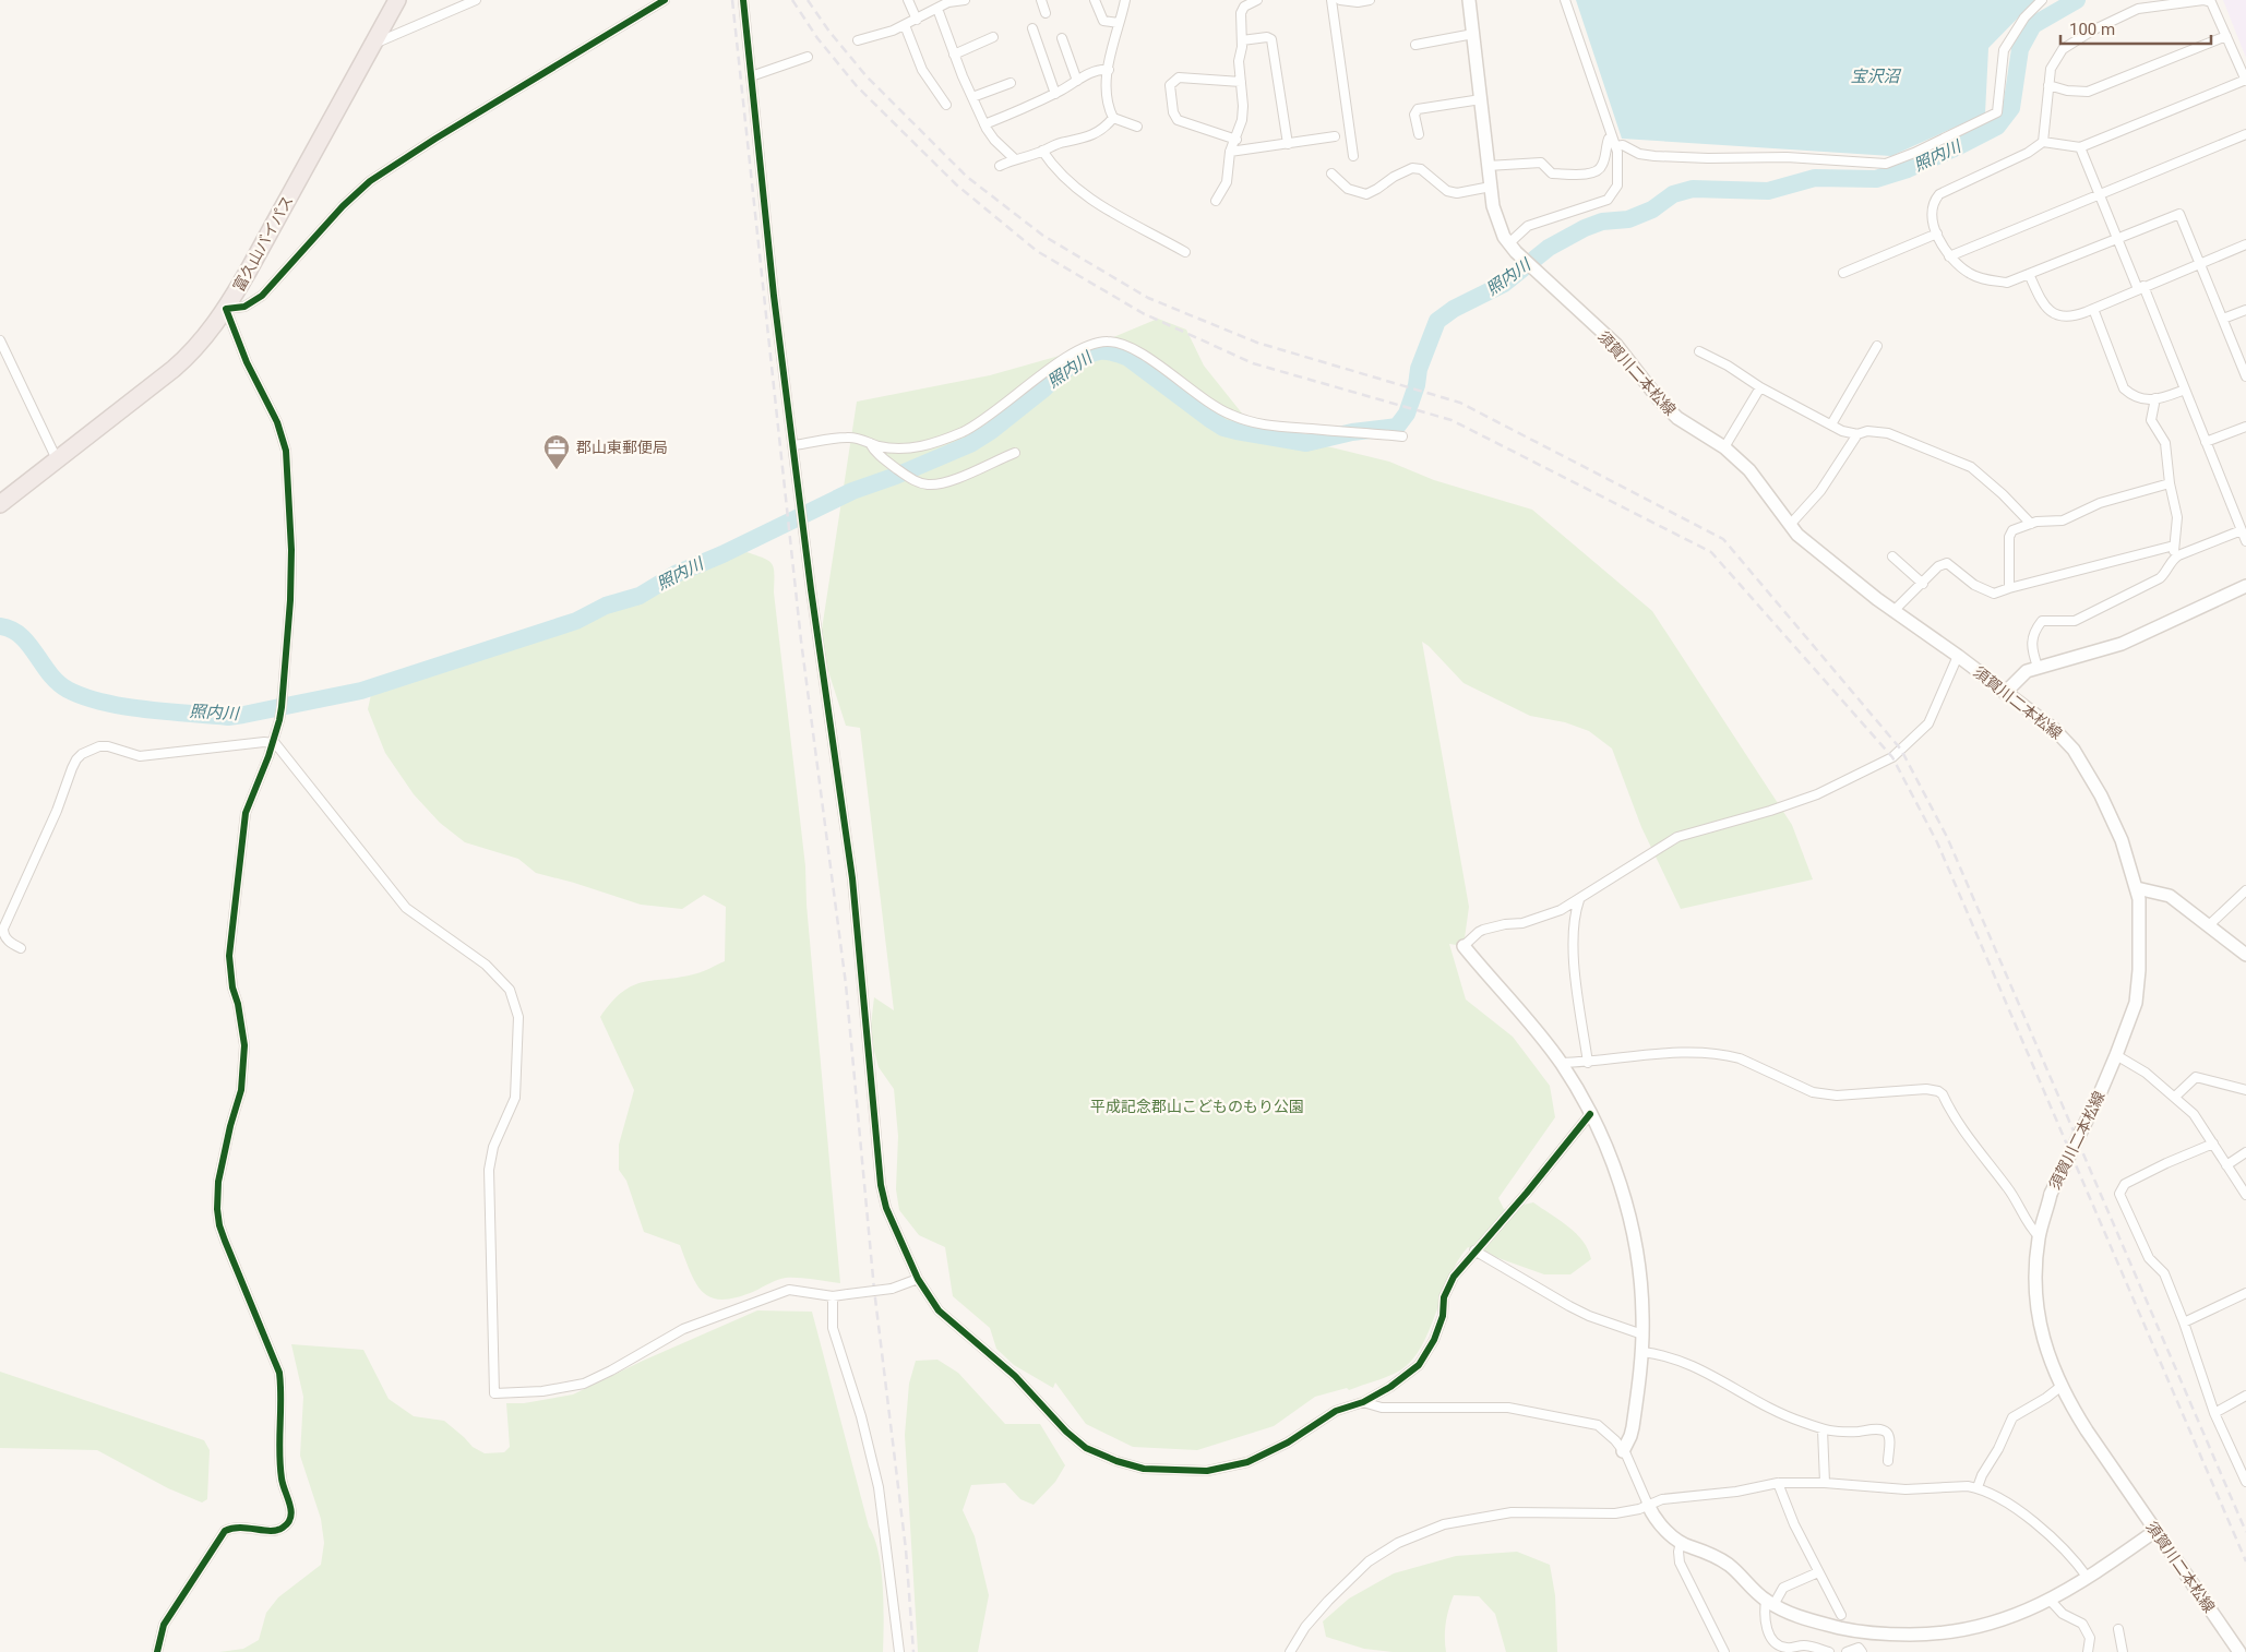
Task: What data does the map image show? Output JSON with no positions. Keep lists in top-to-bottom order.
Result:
{
  "streets": {
    "highway": ["富久山バイパス"],
    "main road": ["須賀川二本松線"]
  },
  "water": ["宝沢沼", "照内川"],
  "parks": ["平成記念郡山こどものもり公園"],
  "places": {
    "office": ["郡山東郵便局"]
  },
  "scale_bar": "100 m"
}
